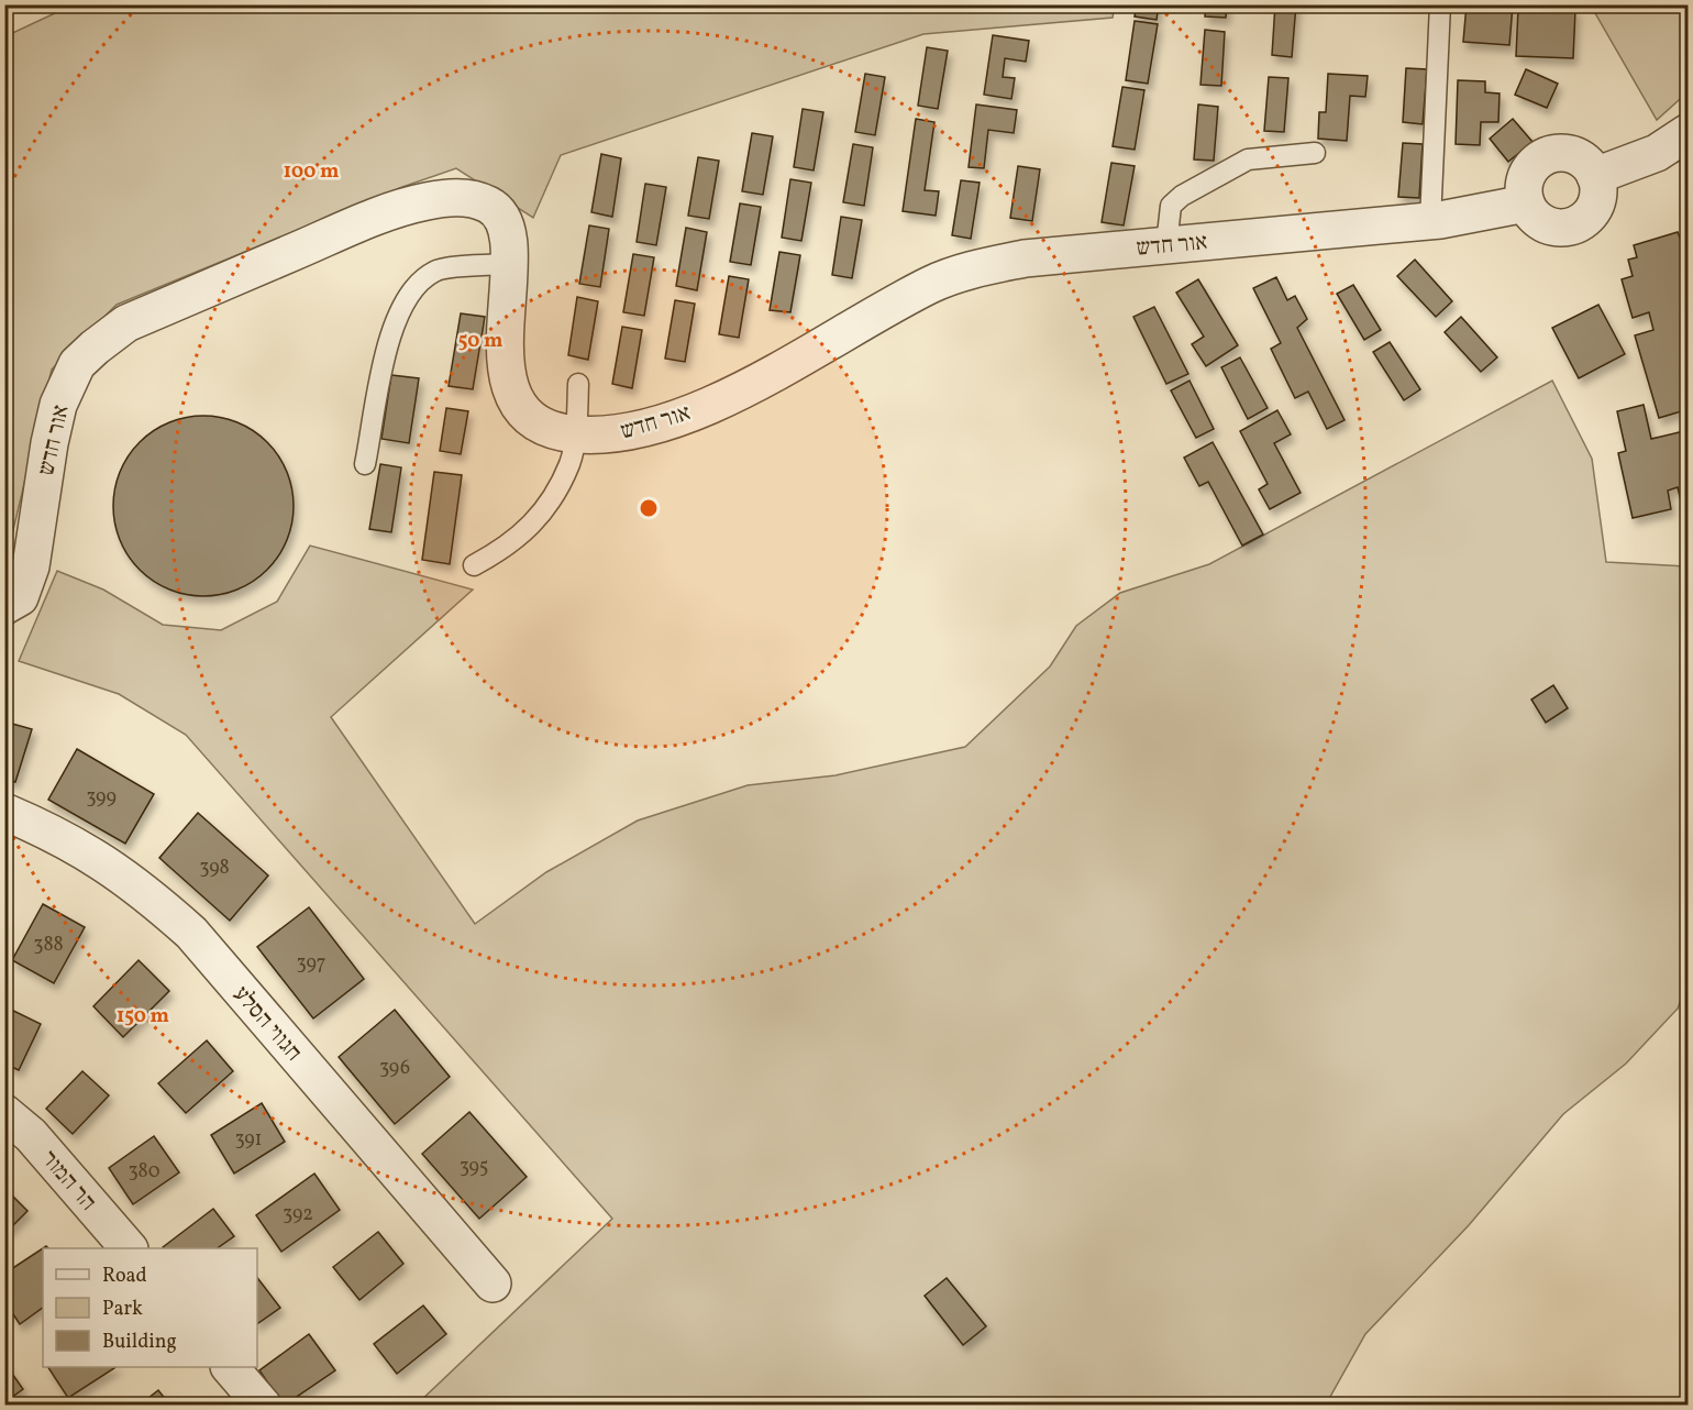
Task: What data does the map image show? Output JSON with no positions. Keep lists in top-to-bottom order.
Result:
{
  "streets": {
    "street": ["אור חדש", "חגווי הסלע", "הר המור"]
  },
  "house_numbers": [
    "399",
    "398",
    "388",
    "397",
    "396",
    "391",
    "395",
    "380",
    "392"
  ],
  "legend": ["Road", "Park", "Building"],
  "rings": ["100 m", "50 m", "150 m"]
}
